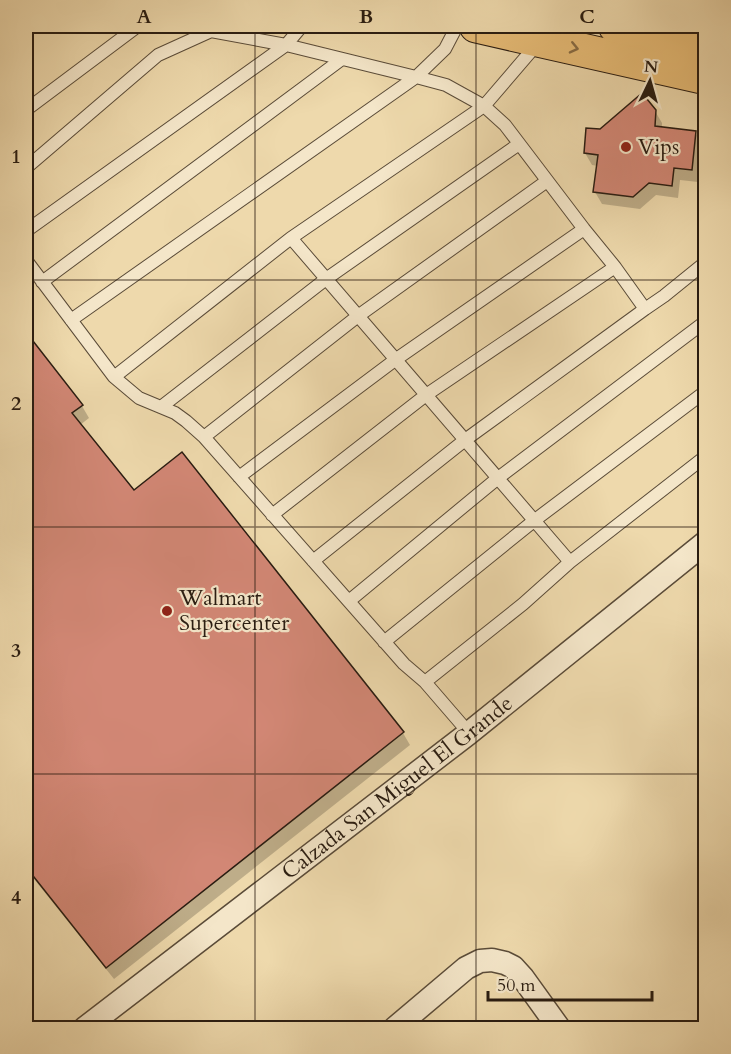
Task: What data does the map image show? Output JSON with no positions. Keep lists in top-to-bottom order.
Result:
{
  "streets": {
    "street": ["Calzada San Miguel El Grande"]
  },
  "places": ["Vips", "Walmart Supercenter"],
  "scale_bar": "50 m",
  "north": "top",
  "grid": {
    "columns": ["A", "B", "C"],
    "rows": [
      "1",
      "2",
      "3",
      "4"
    ]
  }
}
